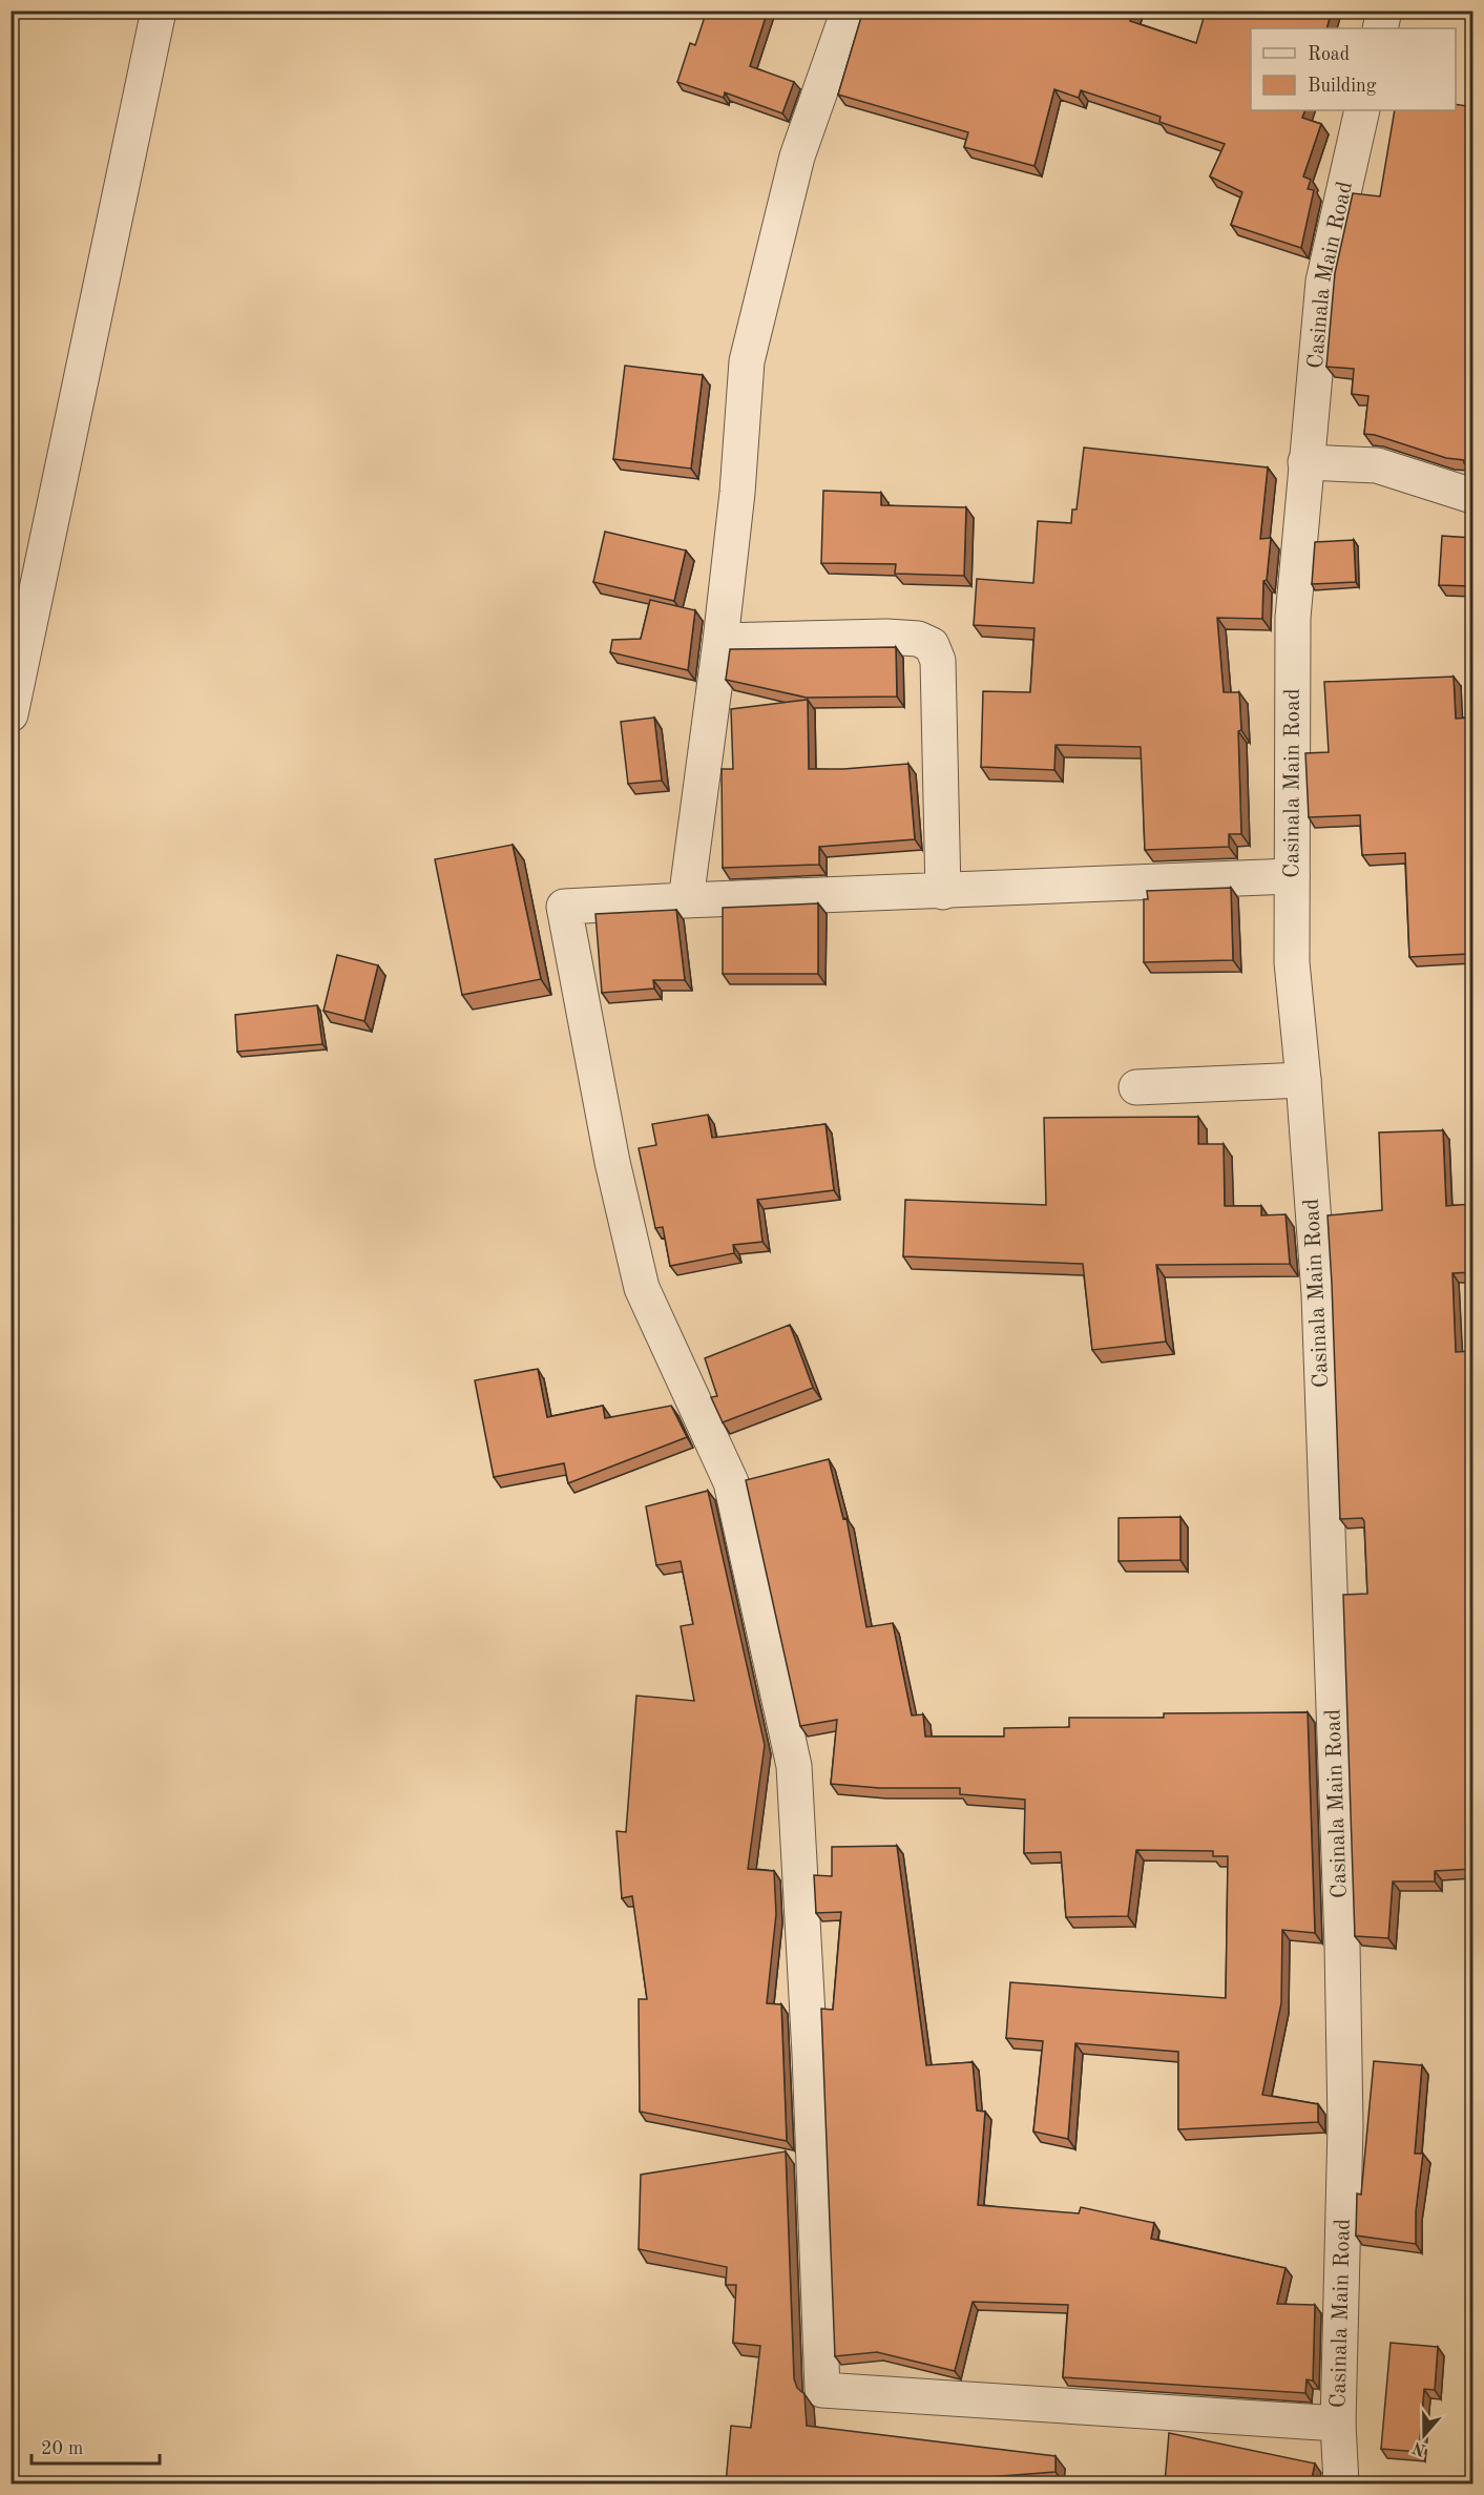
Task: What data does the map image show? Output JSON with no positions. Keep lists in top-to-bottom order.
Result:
{
  "streets": {
    "street": ["Casinala Main Road"]
  },
  "legend": ["Road", "Building"],
  "scale_bar": "20 m",
  "north": "bottom"
}
